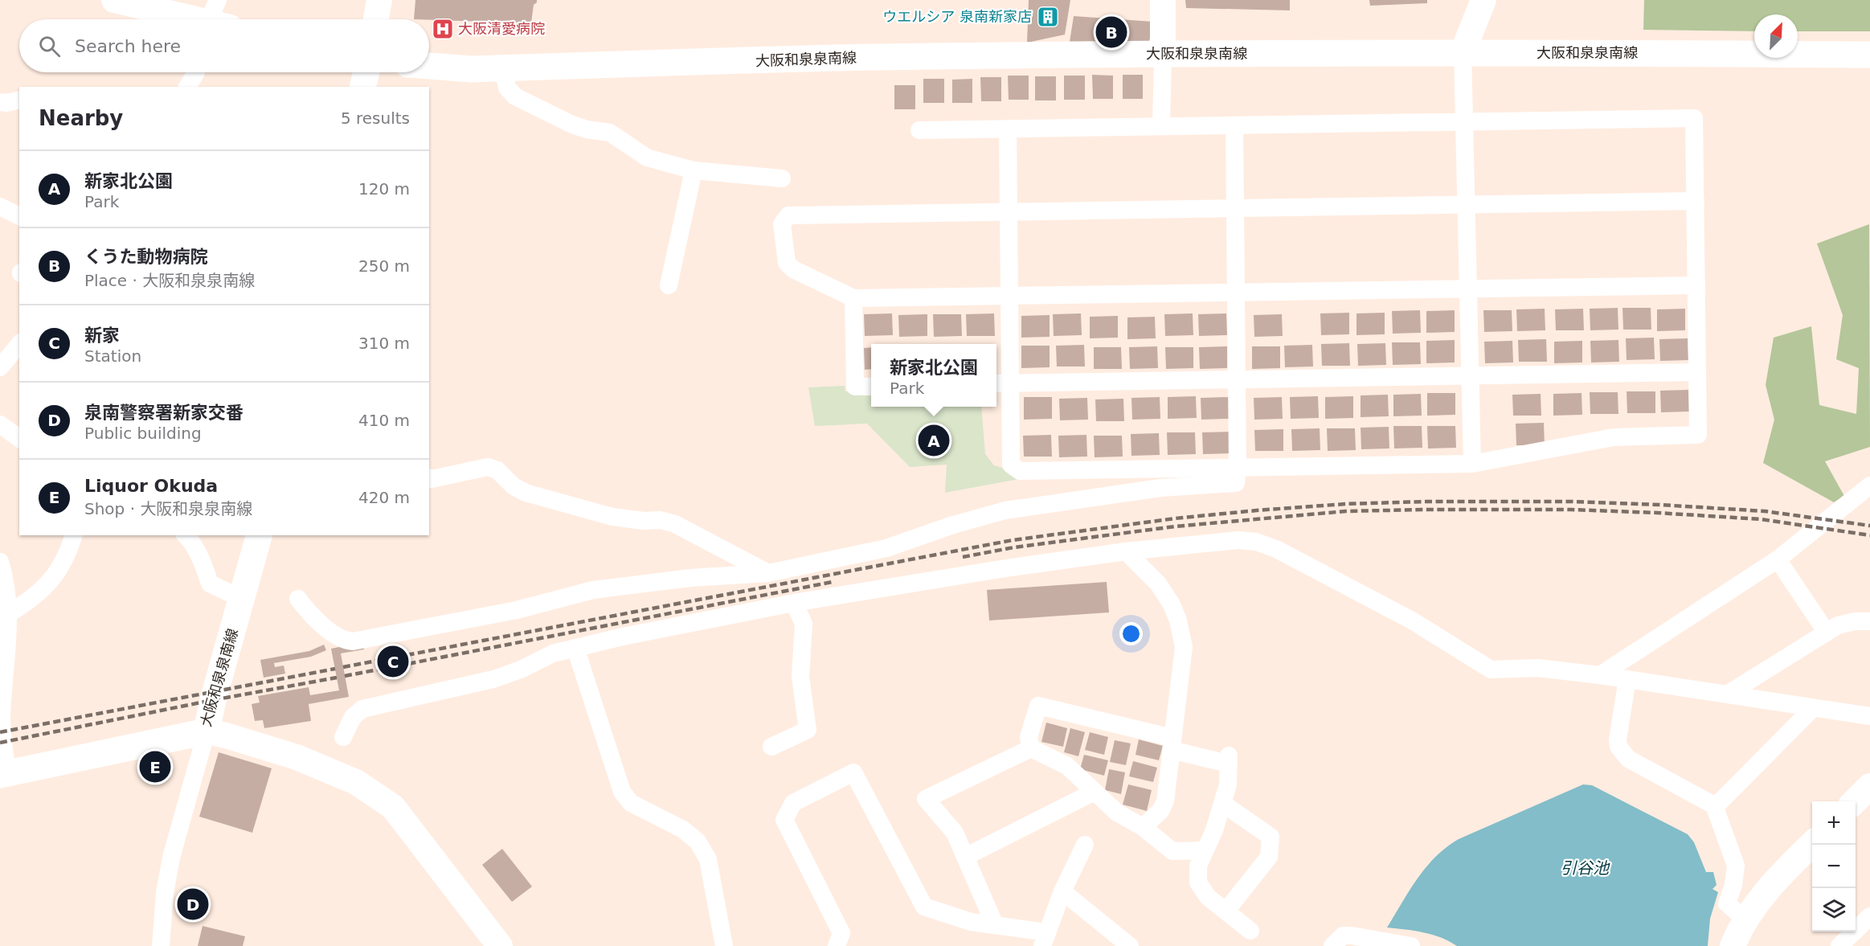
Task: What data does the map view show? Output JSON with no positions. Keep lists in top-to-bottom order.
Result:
{
  "streets": {
    "main road": ["大阪和泉泉南線"]
  },
  "water": ["引谷池"],
  "places": {
    "building": ["ウエルシア 泉南新家店"],
    "hospital": ["大阪清愛病院"]
  },
  "north": "top right",
  "page": {
    "pins": [
      "B",
      "A",
      "C",
      "E",
      "D"
    ],
    "search": "Search here",
    "heading": ["Nearby", "5 results"],
    "list": [
      {
        "mark": "A",
        "name": "新家北公園",
        "note": "Park",
        "value": "120 m"
      },
      {
        "mark": "B",
        "name": "くうた動物病院",
        "note": "Place · 大阪和泉泉南線",
        "value": "250 m"
      },
      {
        "mark": "C",
        "name": "新家",
        "note": "Station",
        "value": "310 m"
      },
      {
        "mark": "D",
        "name": "泉南警察署新家交番",
        "note": "Public building",
        "value": "410 m"
      },
      {
        "mark": "E",
        "name": "Liquor Okuda",
        "note": "Shop · 大阪和泉泉南線",
        "value": "420 m"
      }
    ],
    "popup": ["新家北公園", "Park"],
    "map_buttons": ["+", "−"]
  }
}
